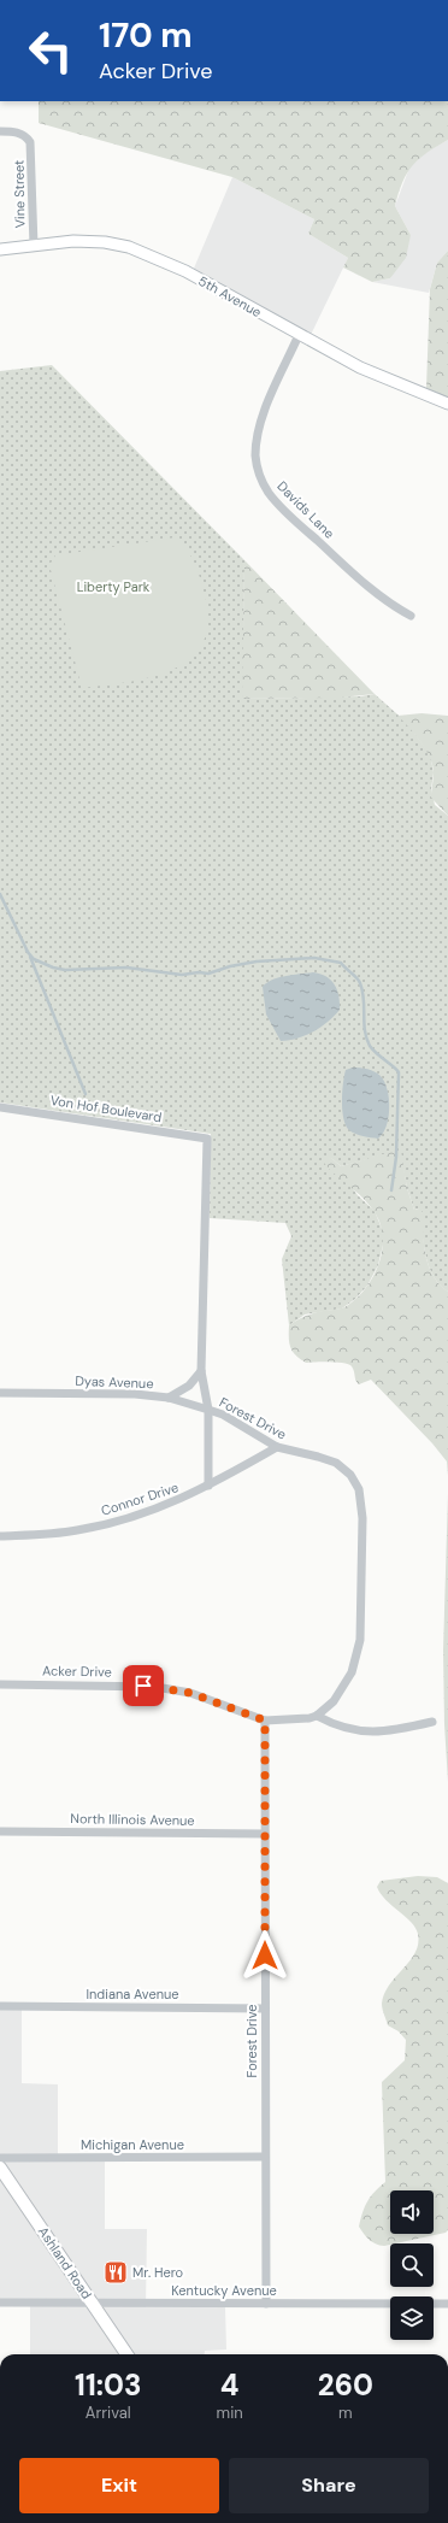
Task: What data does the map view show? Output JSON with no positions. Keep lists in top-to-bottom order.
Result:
{
  "streets": {
    "main road": ["Ashland Road"],
    "street": [
      "Vine Street",
      "5th Avenue",
      "Davids Lane",
      "Von Hof Boulevard",
      "Dyas Avenue",
      "Forest Drive",
      "Connor Drive",
      "Acker Drive",
      "North Illinois Avenue",
      "Indiana Avenue",
      "Michigan Avenue",
      "Kentucky Avenue"
    ]
  },
  "crossings": [
    ["Vine Street", "5th Avenue"],
    ["5th Avenue", "Davids Lane"],
    ["Von Hof Boulevard", "Forest Drive"],
    ["Dyas Avenue", "Forest Drive"],
    ["Forest Drive", "Connor Drive"],
    ["Forest Drive", "Acker Drive"],
    ["Forest Drive", "North Illinois Avenue"],
    ["Forest Drive", "Indiana Avenue"],
    ["Forest Drive", "Michigan Avenue"],
    ["Forest Drive", "Kentucky Avenue"],
    ["Ashland Road", "Kentucky Avenue"]
  ],
  "parks": ["Liberty Park"],
  "places": {
    "restaurant": ["Mr. Hero"]
  },
  "page": {
    "turn": ["170 m", "Acker Drive"],
    "eta": [
      "11:03",
      "Arrival",
      "4",
      "min",
      "260",
      "m"
    ],
    "buttons": ["Exit", "Share"]
  }
}
